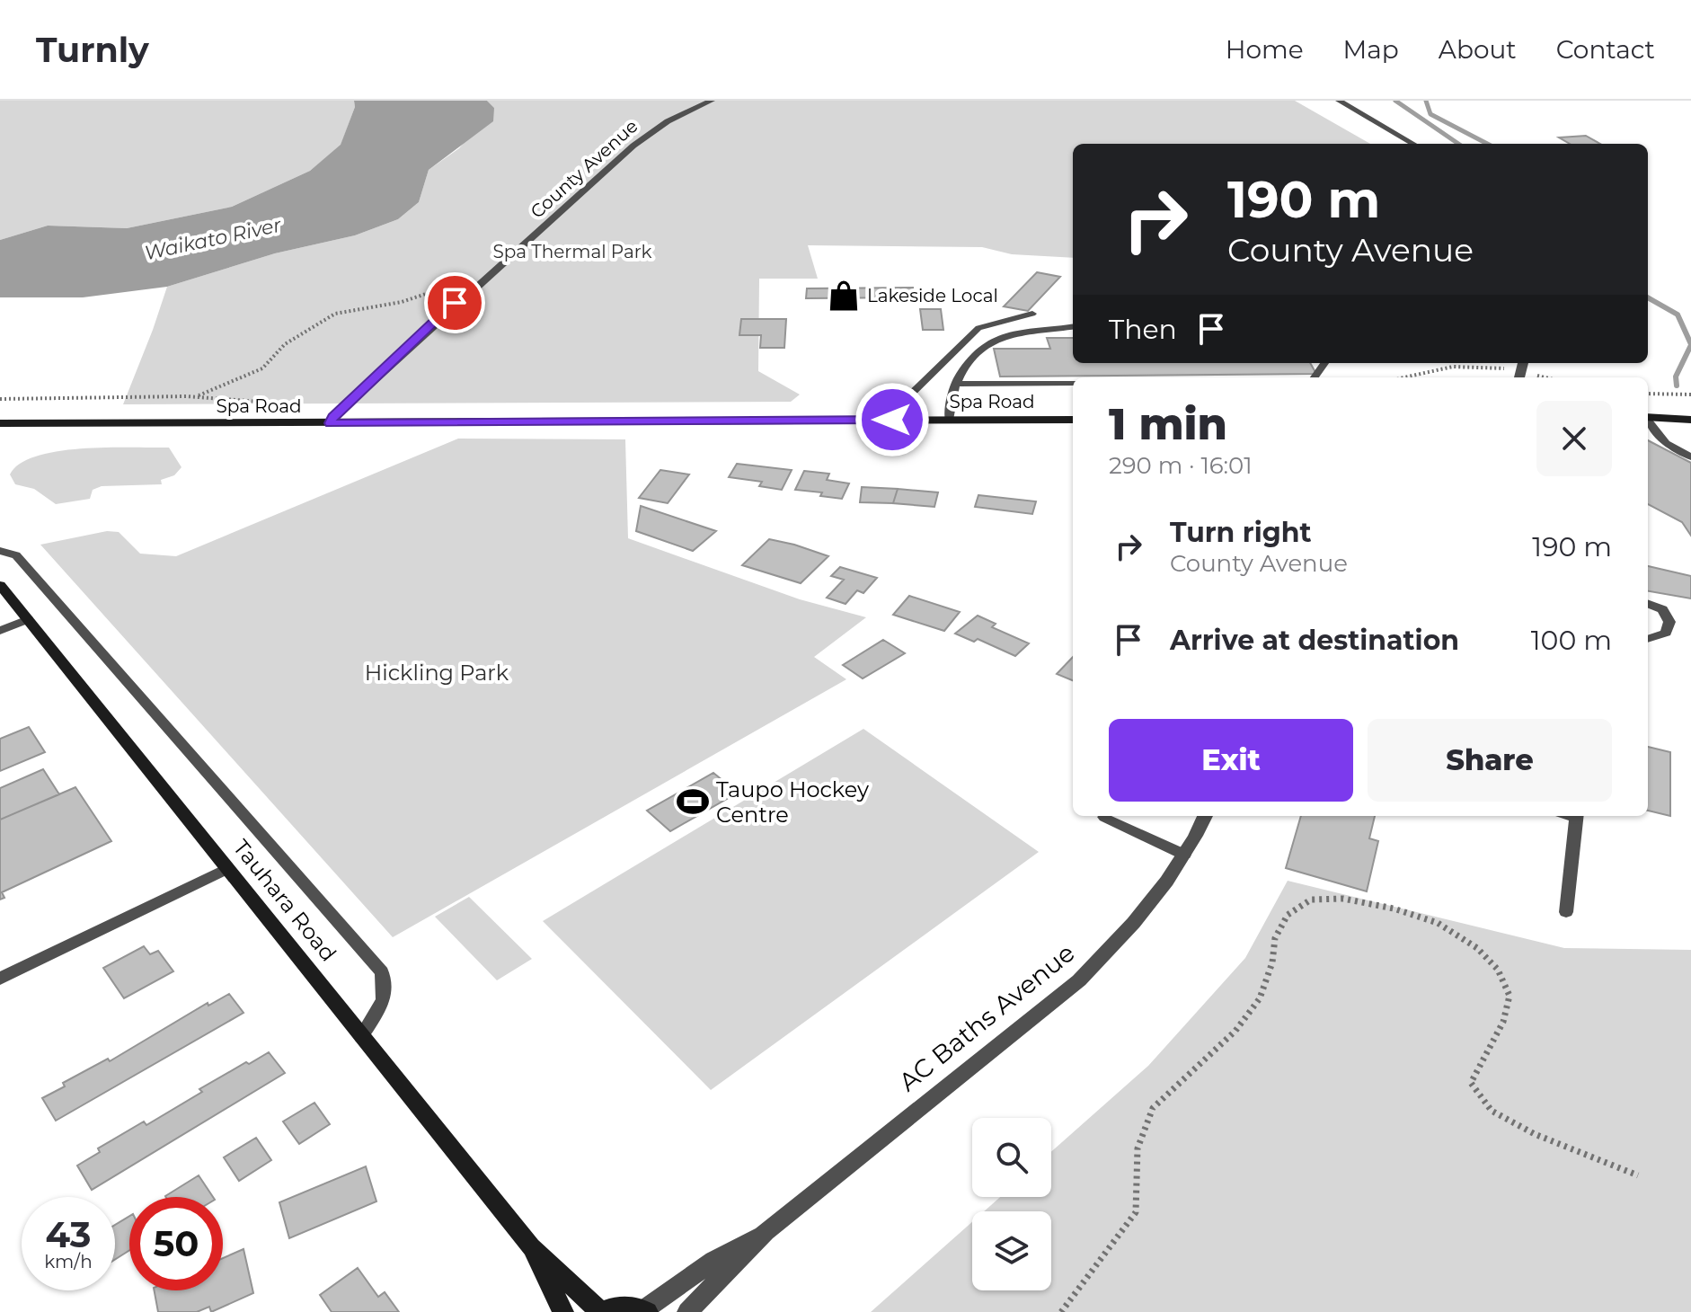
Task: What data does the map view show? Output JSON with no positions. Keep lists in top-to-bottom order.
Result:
{
  "streets": {
    "main road": ["Spa Road", "Tauhara Road"],
    "street": ["County Avenue", "AC Baths Avenue"]
  },
  "crossings": [
    ["County Avenue", "Spa Road"]
  ],
  "water": ["Waikato River"],
  "parks": ["Spa Thermal Park", "Hickling Park"],
  "places": {
    "shop": ["Lakeside Local"],
    "sports": ["Taupo Hockey Centre"]
  },
  "page": {
    "header": "Turnly",
    "nav": [
      "Home",
      "Map",
      "About",
      "Contact"
    ],
    "turn": ["190 m", "County Avenue"],
    "then": "Then",
    "heading": ["1 min", "290 m · 16:01"],
    "list": [
      {
        "name": "Turn right",
        "note": "County Avenue",
        "value": "190 m"
      },
      {
        "name": "Arrive at destination",
        "value": "100 m"
      }
    ],
    "buttons": ["Exit", "Share"],
    "speed": "43 km/h",
    "limit": "50"
  }
}
